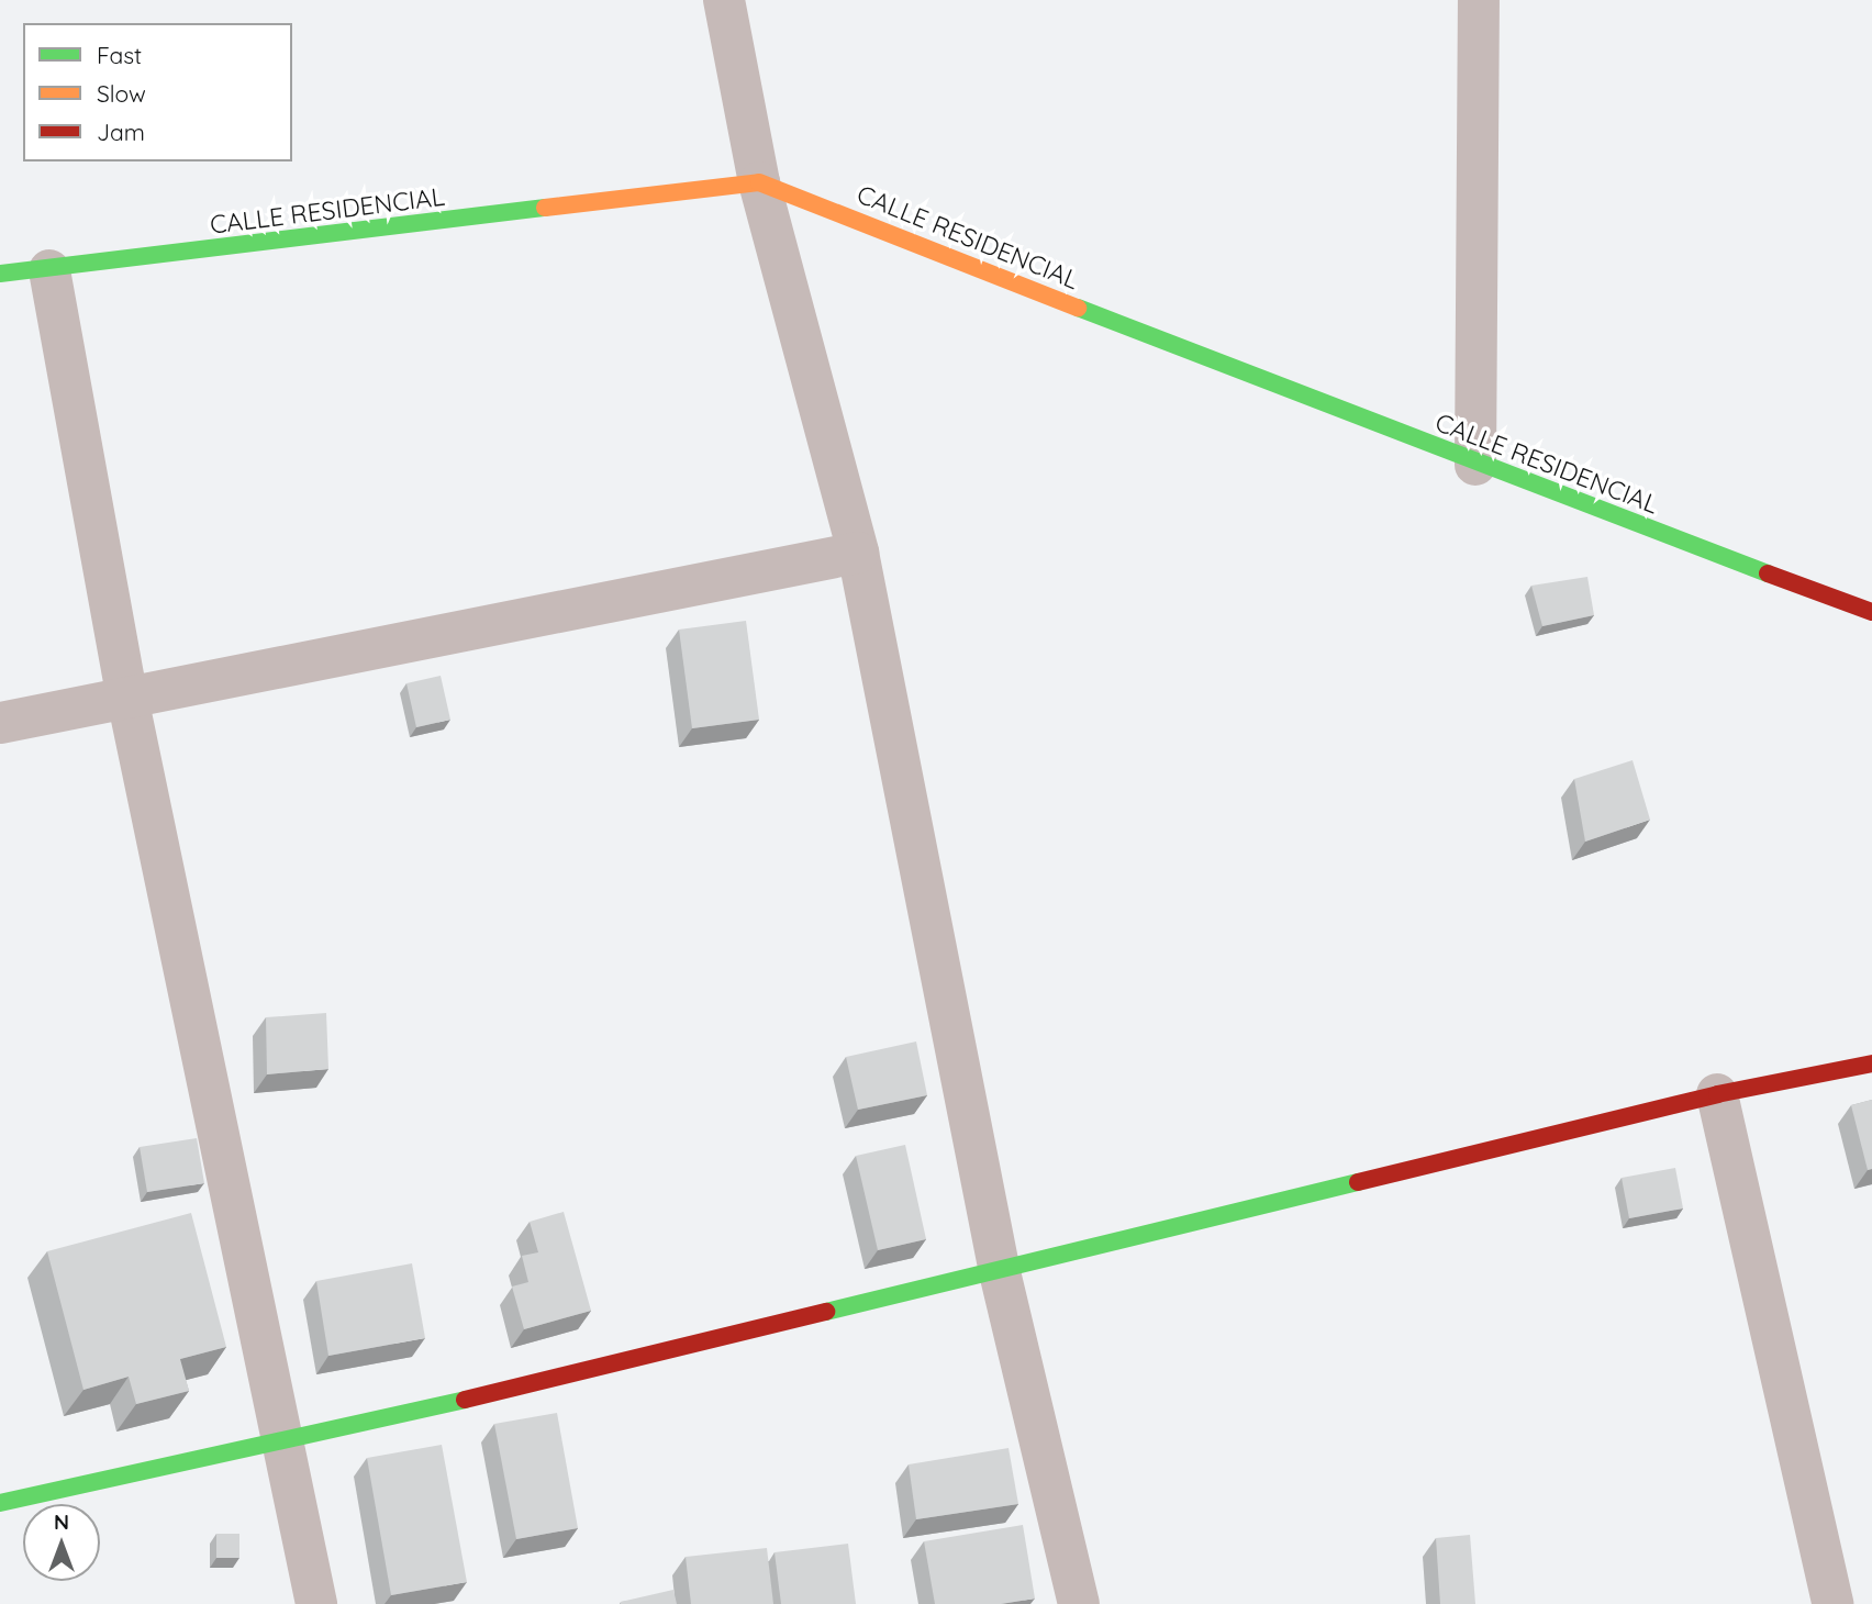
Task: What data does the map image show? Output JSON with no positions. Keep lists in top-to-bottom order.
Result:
{
  "streets": {
    "main road": ["CALLE RESIDENCIAL"]
  },
  "legend": ["Fast", "Slow", "Jam"],
  "north": "top"
}
